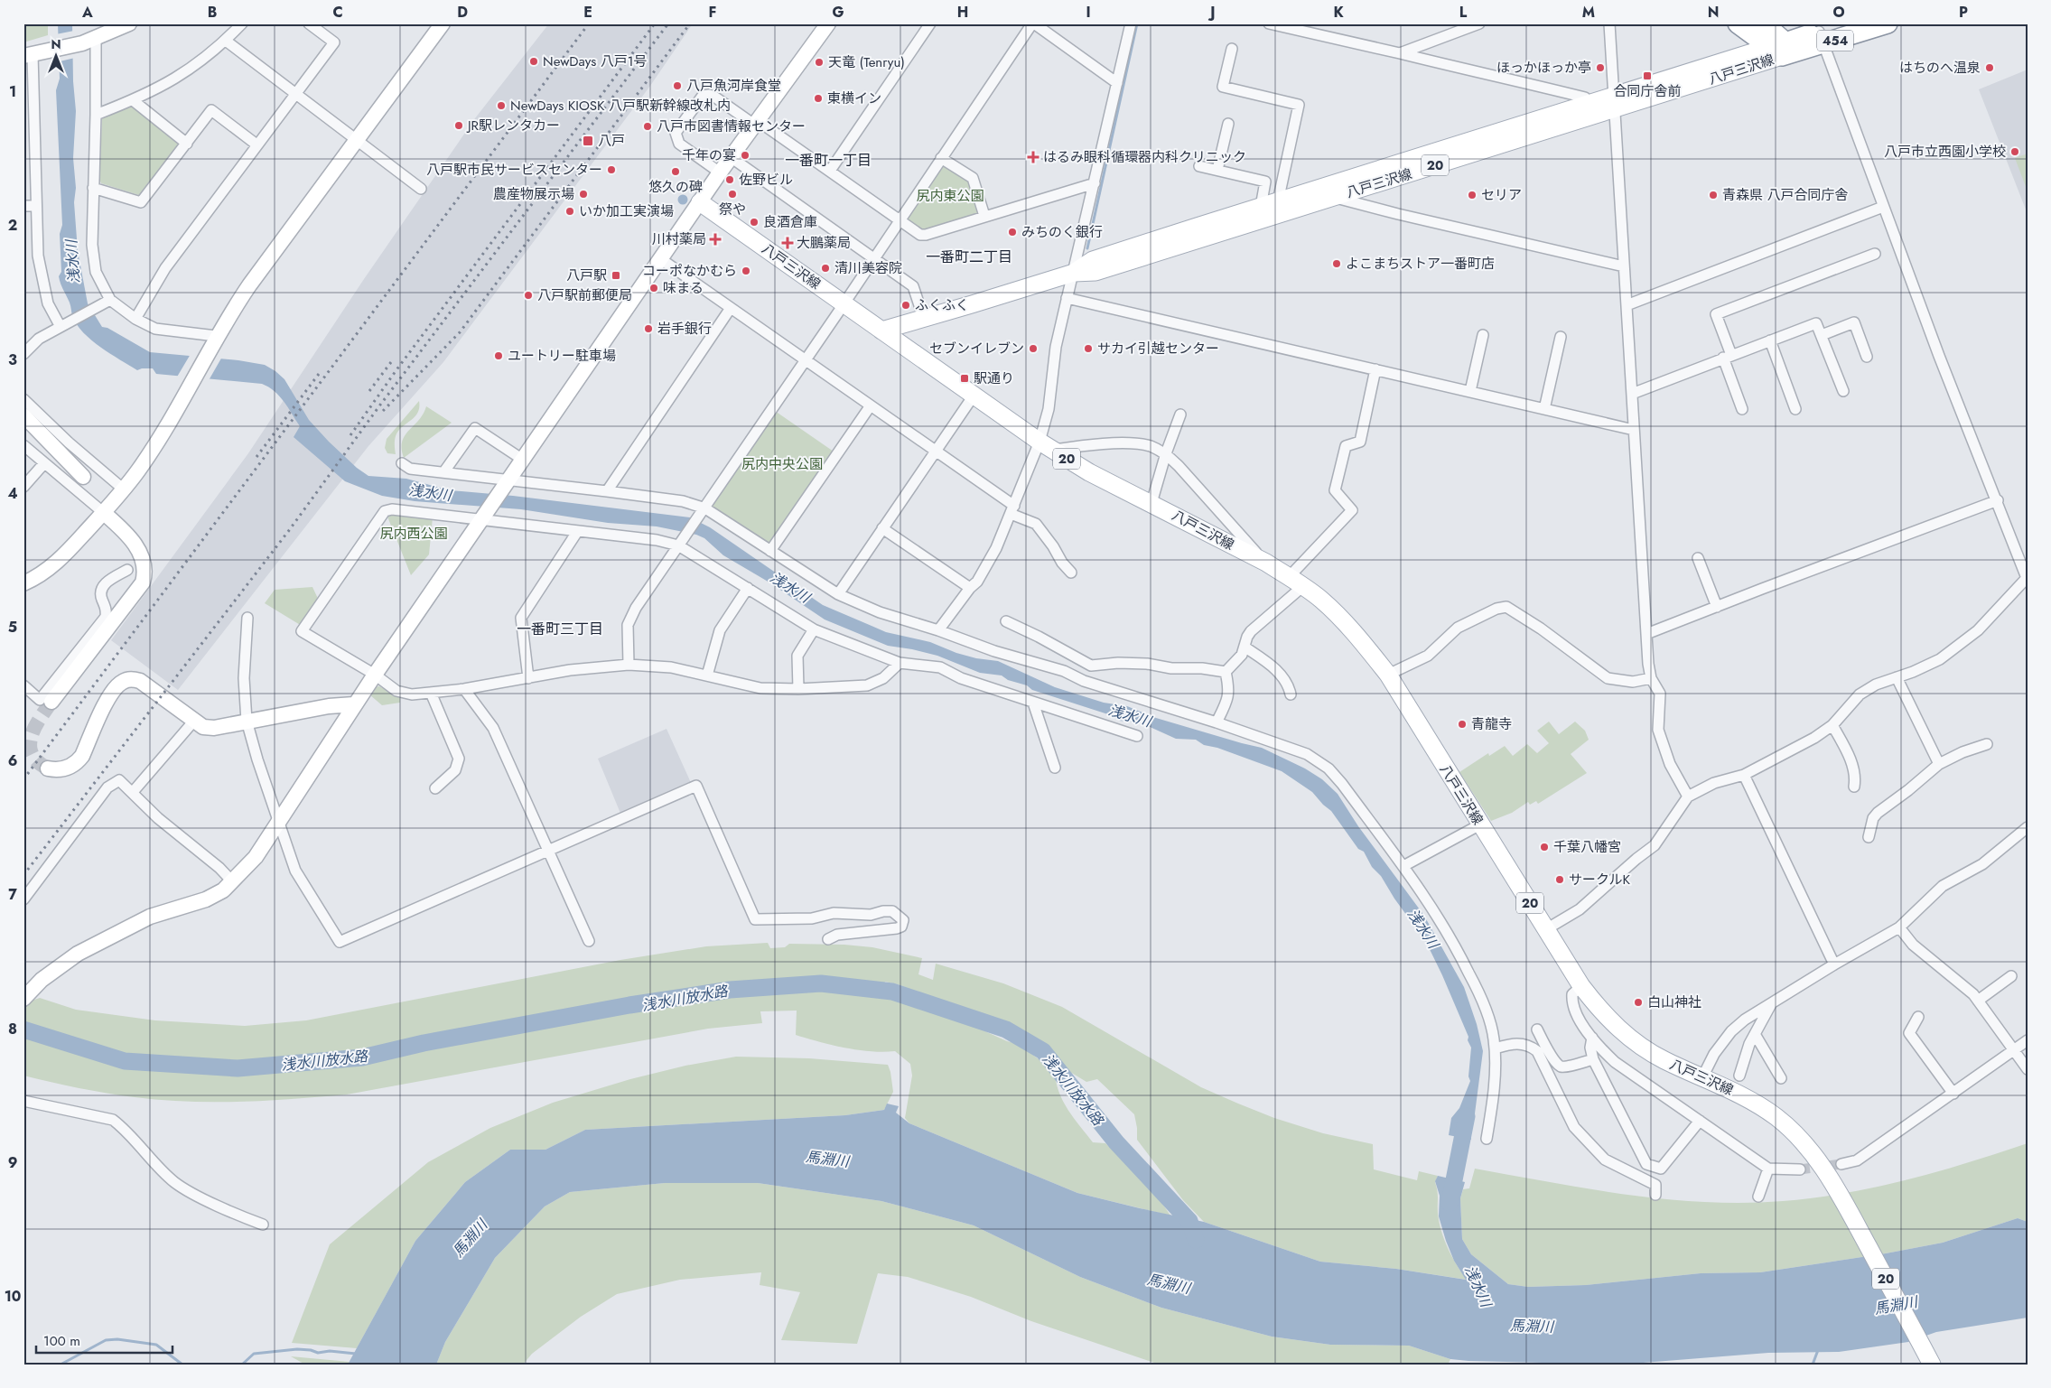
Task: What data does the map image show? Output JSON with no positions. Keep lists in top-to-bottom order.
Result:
{
  "streets": {
    "highway": ["454"],
    "main road": ["八戸三沢線", "20"]
  },
  "crossings": [
    ["454", "八戸三沢線"]
  ],
  "districts": ["一番町一丁目", "一番町二丁目", "一番町三丁目"],
  "water": ["浅水川", "浅水川放水路", "馬淵川"],
  "parks": ["尻内東公園", "尻内中央公園", "尻内西公園"],
  "places": {
    "other": [
      "NewDays 八戸1号",
      "天竜 (Tenryu)",
      "ほっかほっか亭",
      "はちのへ温泉",
      "八戸魚河岸食堂",
      "東横イン",
      "NewDays KIOSK 八戸駅新幹線改札内",
      "JR駅レンタカー",
      "八戸市図書情報センター",
      "八戸市立西園小学校",
      "千年の宴",
      "八戸駅市民サービスセンター",
      "悠久の碑",
      "佐野ビル",
      "農産物展示場",
      "祭や",
      "セリア",
      "青森県 八戸合同庁舎",
      "いか加工実演場",
      "良酒倉庫",
      "みちのく銀行",
      "よこまちストア一番町店",
      "清川美容院",
      "コーポなかむら",
      "味まる",
      "八戸駅前郵便局",
      "ふくふく",
      "岩手銀行",
      "セブンイレブン",
      "サカイ引越センター",
      "ユートリー駐車場",
      "青龍寺",
      "千葉八幡宮",
      "サークルK",
      "白山神社"
    ],
    "transit": [
      "合同庁舎前",
      "八戸",
      "八戸駅",
      "駅通り"
    ],
    "health": ["はるみ眼科循環器内科クリニック", "川村薬局", "大鵬薬局"]
  },
  "scale_bar": "100 m",
  "north": "top",
  "grid": {
    "columns": [
      "A",
      "B",
      "C",
      "D",
      "E",
      "F",
      "G",
      "H",
      "I",
      "J",
      "K",
      "L",
      "M",
      "N",
      "O",
      "P"
    ],
    "rows": [
      "1",
      "2",
      "3",
      "4",
      "5",
      "6",
      "7",
      "8",
      "9",
      "10"
    ]
  }
}
